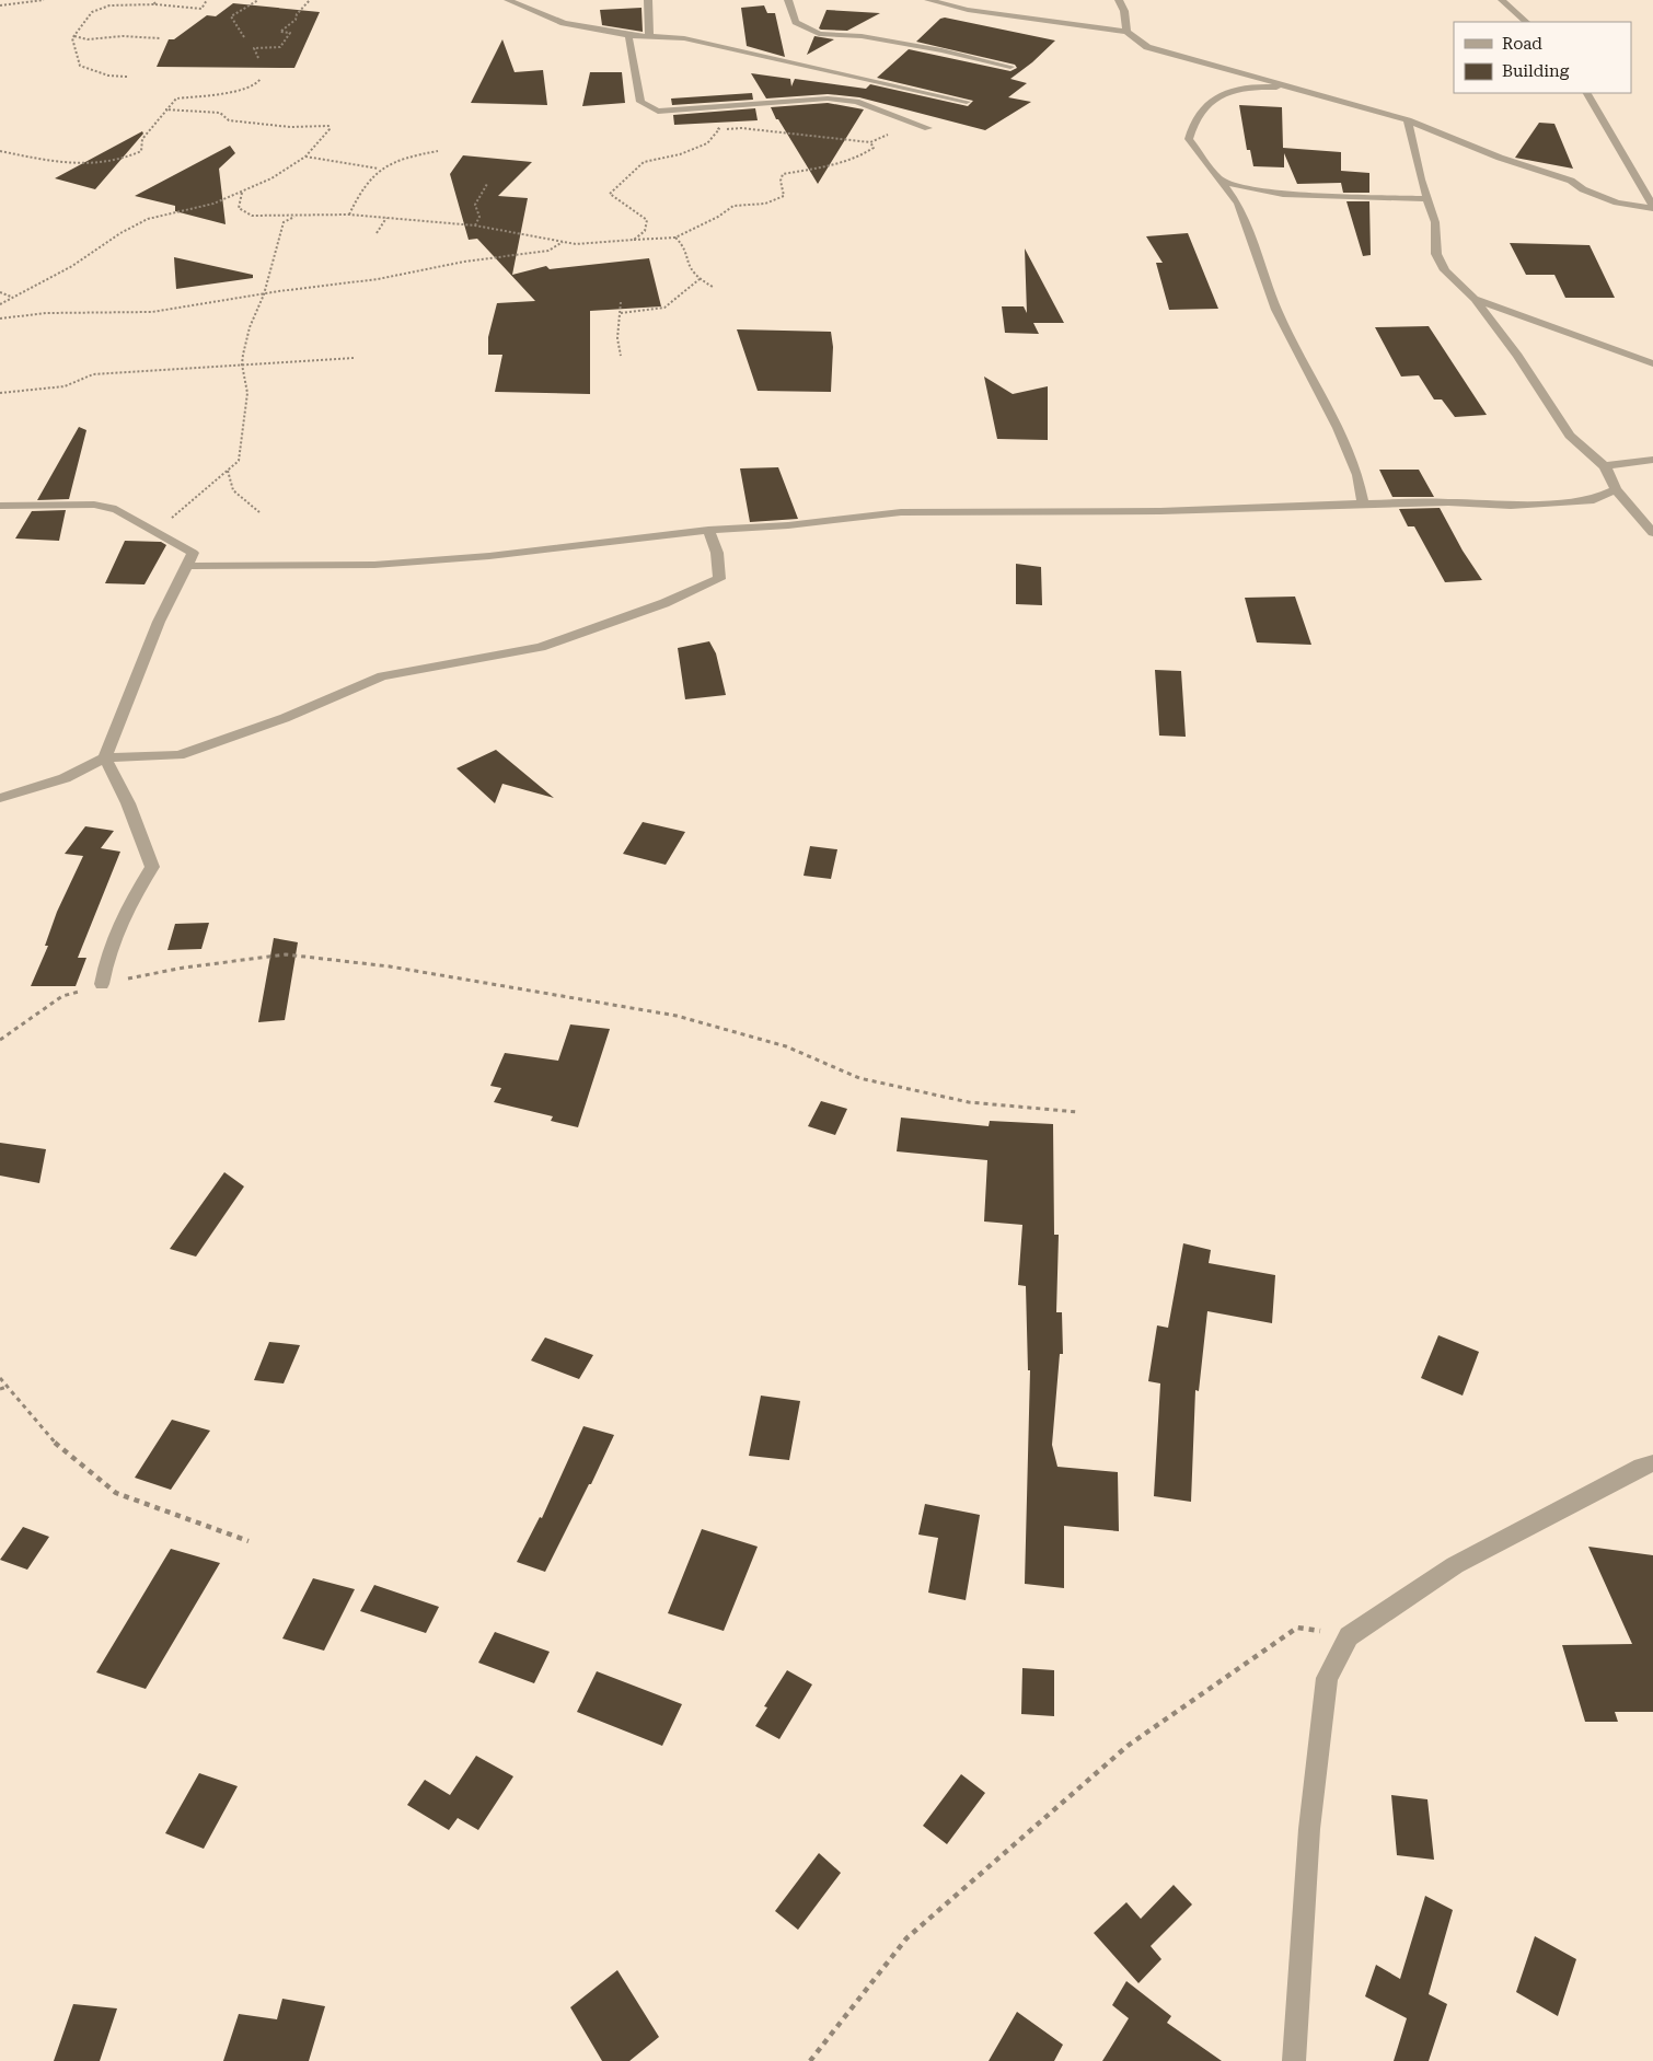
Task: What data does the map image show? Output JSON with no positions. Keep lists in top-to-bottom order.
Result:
{
  "legend": ["Road", "Building"]
}
